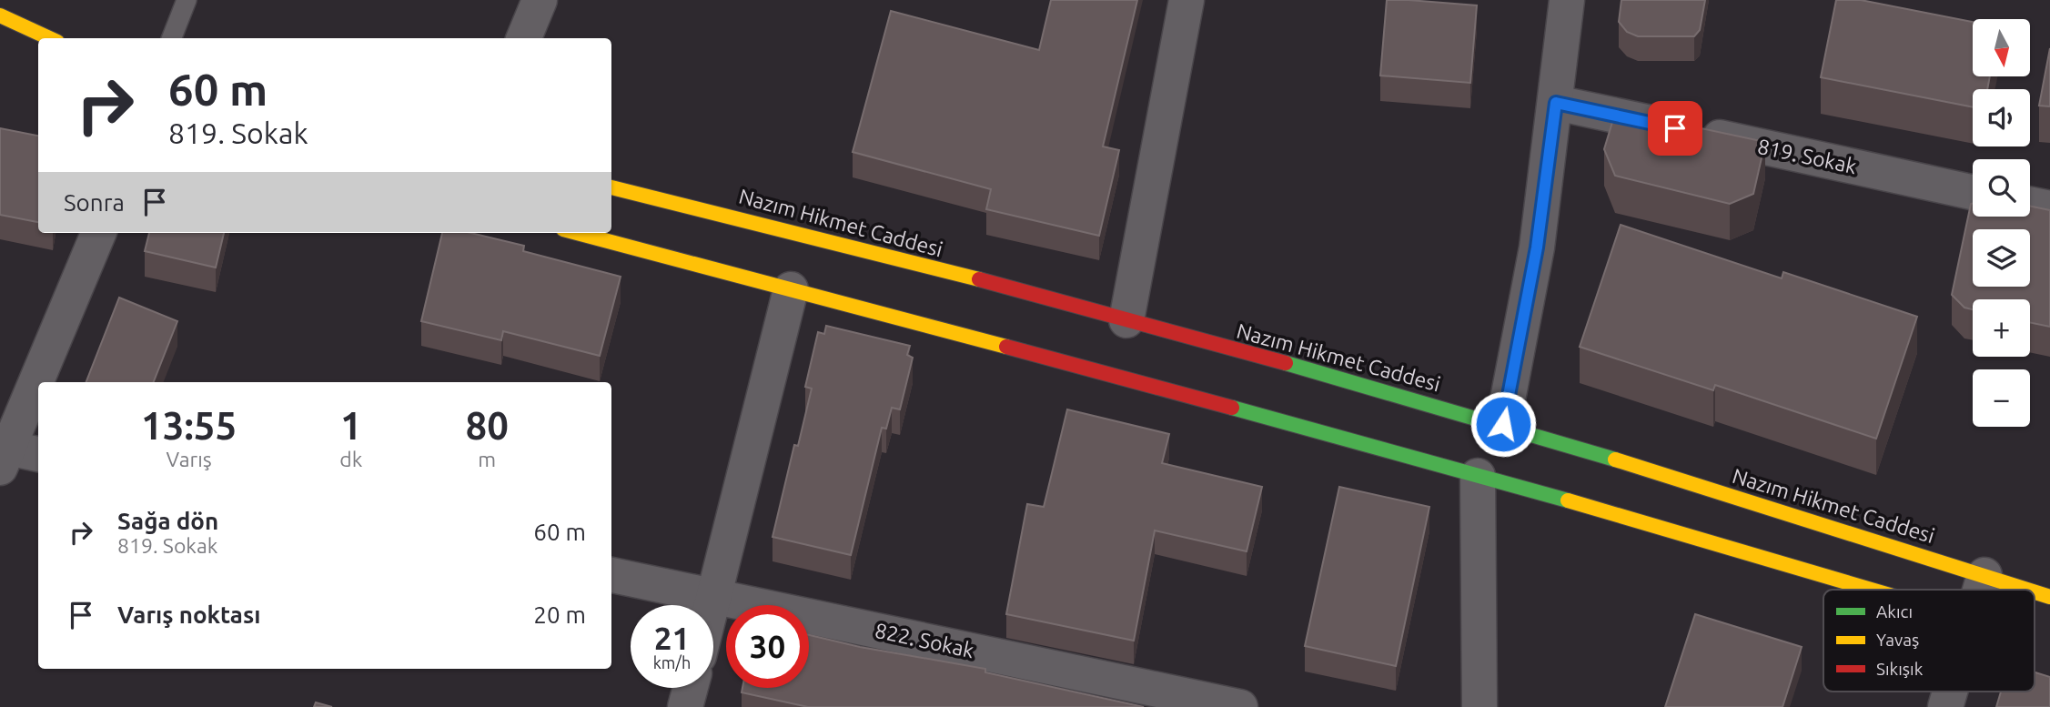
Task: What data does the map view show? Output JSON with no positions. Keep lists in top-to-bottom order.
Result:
{
  "streets": {
    "street": ["819. Sokak", "Nazım Hikmet Caddesi", "822. Sokak"]
  },
  "legend": ["Akıcı", "Yavaş", "Sıkışık"],
  "north": "bottom",
  "page": {
    "map_buttons": ["+", "−"],
    "turn": ["60 m", "819. Sokak"],
    "then": "Sonra",
    "eta": [
      "13:55",
      "Varış",
      "1",
      "dk",
      "80",
      "m"
    ],
    "list": [
      {
        "name": "Sağa dön",
        "note": "819. Sokak",
        "value": "60 m"
      },
      {
        "name": "Varış noktası",
        "value": "20 m"
      }
    ],
    "speed": "21 km/h",
    "limit": "30"
  }
}
